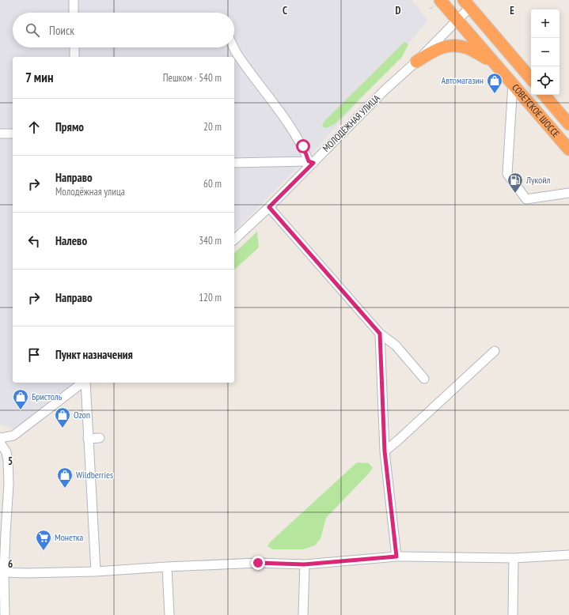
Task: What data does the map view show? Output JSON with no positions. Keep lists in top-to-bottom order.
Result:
{
  "streets": {
    "highway": ["СОВЕТСКОЕ ШОССЕ"],
    "street": ["МОЛОДЁЖНАЯ УЛИЦА"]
  },
  "crossings": [
    ["СОВЕТСКОЕ ШОССЕ", "МОЛОДЁЖНАЯ УЛИЦА"]
  ],
  "places": {
    "shop": [
      "Автомагазин",
      "Бристоль",
      "Ozon",
      "Wildberries"
    ],
    "fuel station": ["Лукойл"],
    "supermarket": ["Монетка"]
  },
  "page": {
    "map_buttons": ["+", "−"],
    "search": "Поиск",
    "heading": ["7 мин", "Пешком · 540 m"],
    "list": [
      ["Прямо", "20 m"],
      ["Направо", "Молодёжная улица", "60 m"],
      ["Налево", "340 m"],
      ["Направо", "120 m"],
      "Пункт назначения"
    ]
  },
  "grid": {
    "columns": ["C", "D", "E"],
    "rows": ["5", "6"]
  }
}
